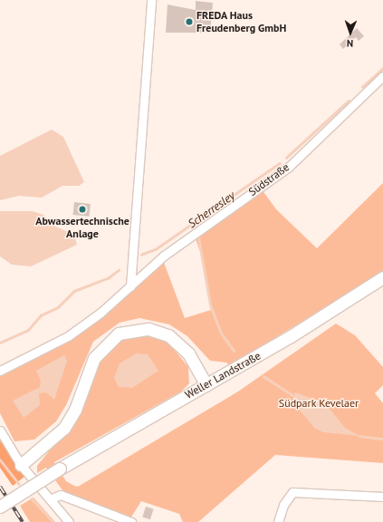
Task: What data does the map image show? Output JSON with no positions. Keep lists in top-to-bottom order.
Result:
{
  "streets": {
    "main road": ["Weller Landstraße"],
    "street": ["Südstraße"]
  },
  "water": ["Scherresley"],
  "parks": ["Südpark Kevelaer"],
  "places": ["FREDA Haus Freudenberg GmbH", "Abwassertechnische Anlage"],
  "north": "bottom"
}
